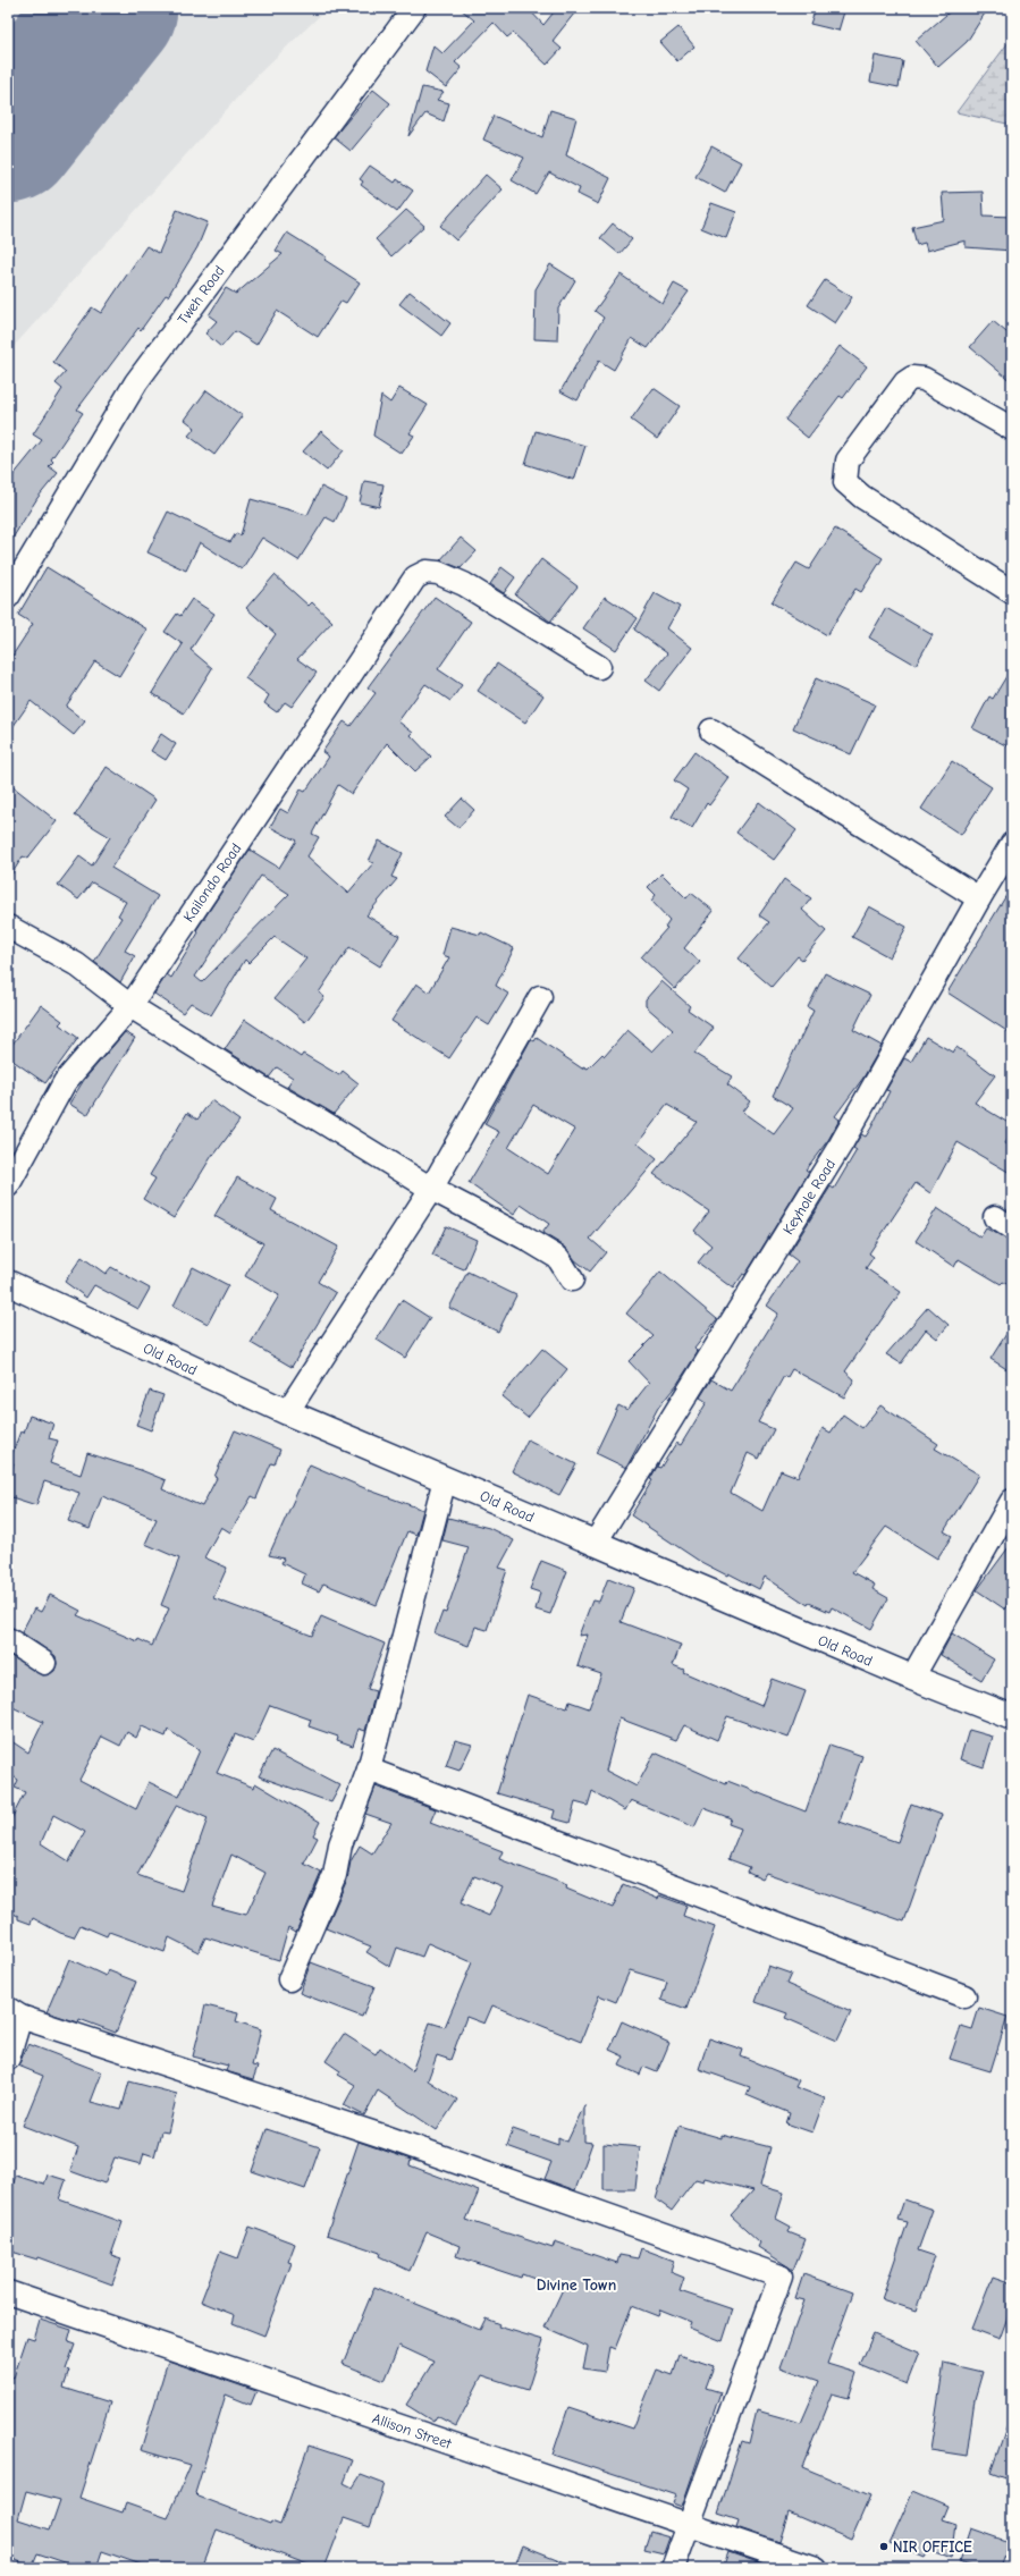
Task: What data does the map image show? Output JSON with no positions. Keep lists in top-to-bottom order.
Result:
{
  "streets": {
    "street": [
      "Tweh Road",
      "Kailondo Road",
      "Keyhole Road",
      "Old Road",
      "Allison Street"
    ]
  },
  "crossings": [
    ["Keyhole Road", "Old Road"]
  ],
  "districts": ["Divine Town"],
  "places": ["NIR OFFICE"]
}
